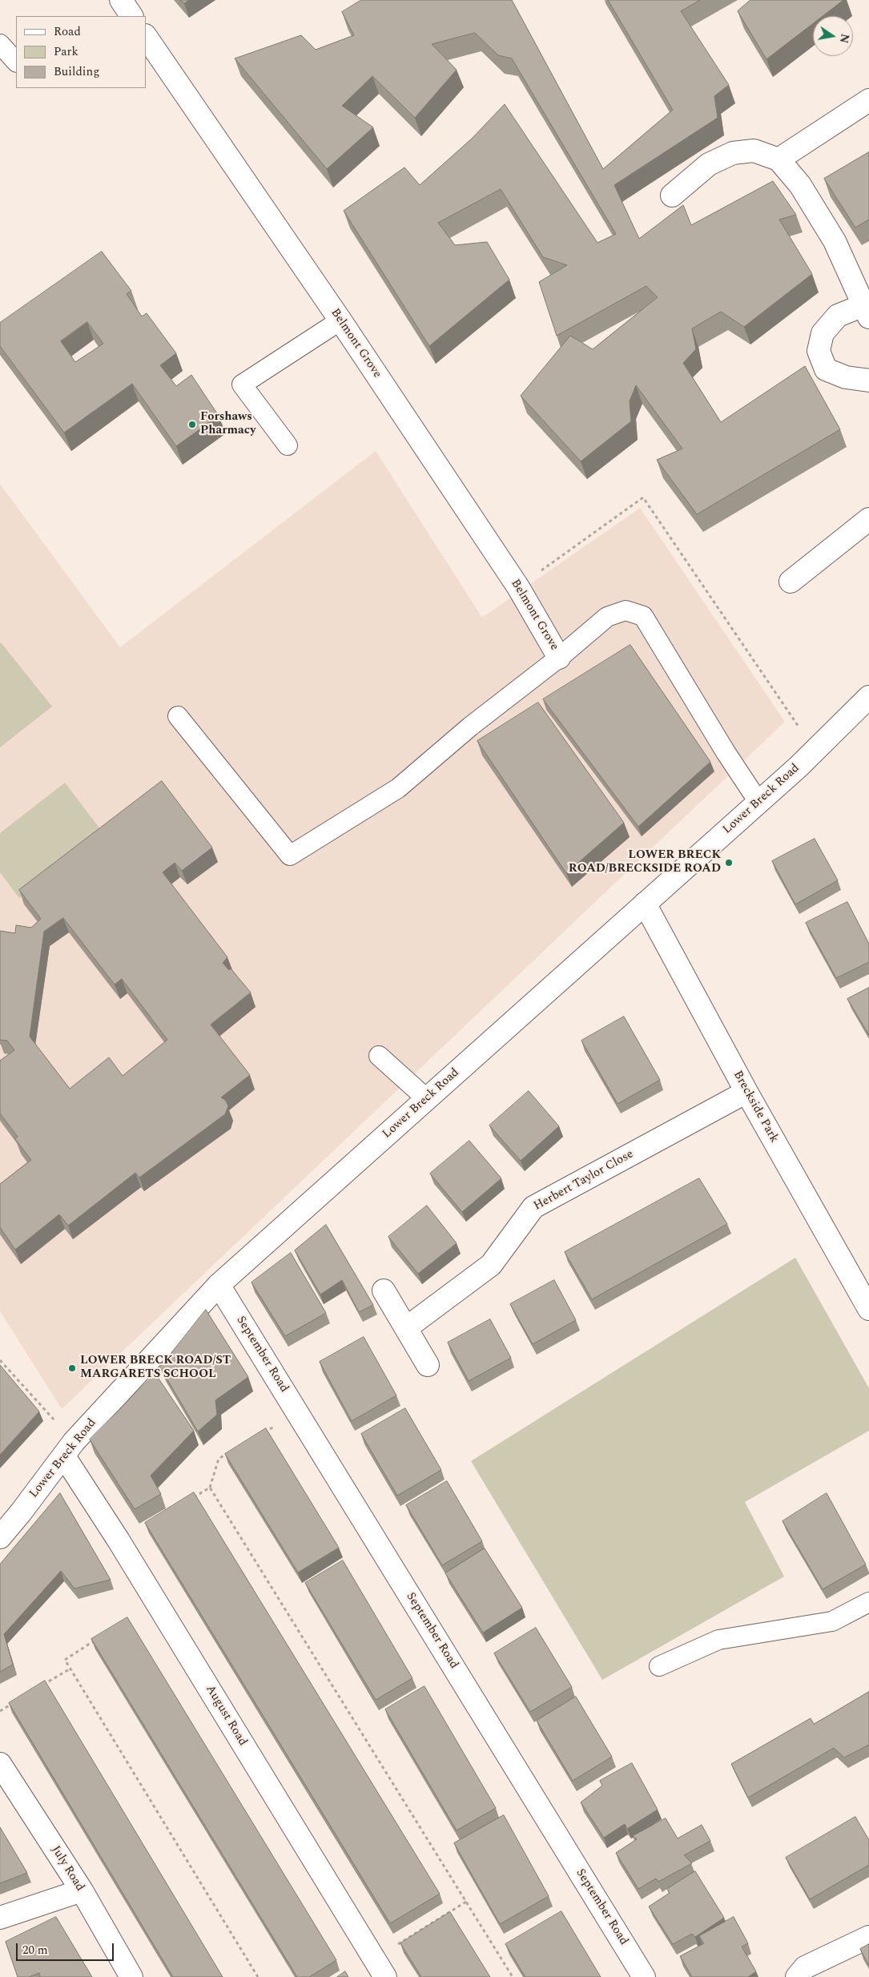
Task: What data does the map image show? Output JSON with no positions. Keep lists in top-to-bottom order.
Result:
{
  "streets": {
    "street": [
      "Belmont Grove",
      "Lower Breck Road",
      "Breckside Park",
      "Herbert Taylor Close",
      "September Road",
      "August Road",
      "July Road"
    ]
  },
  "crossings": [
    ["Lower Breck Road", "Breckside Park"],
    ["Lower Breck Road", "September Road"],
    ["Lower Breck Road", "August Road"],
    ["Breckside Park", "Herbert Taylor Close"]
  ],
  "places": ["Forshaws Pharmacy", "LOWER BRECK ROAD/BRECKSIDE ROAD", "LOWER BRECK ROAD/ST MARGARETS SCHOOL"],
  "legend": ["Road", "Park", "Building"],
  "scale_bar": "20 m",
  "north": "right"
}
